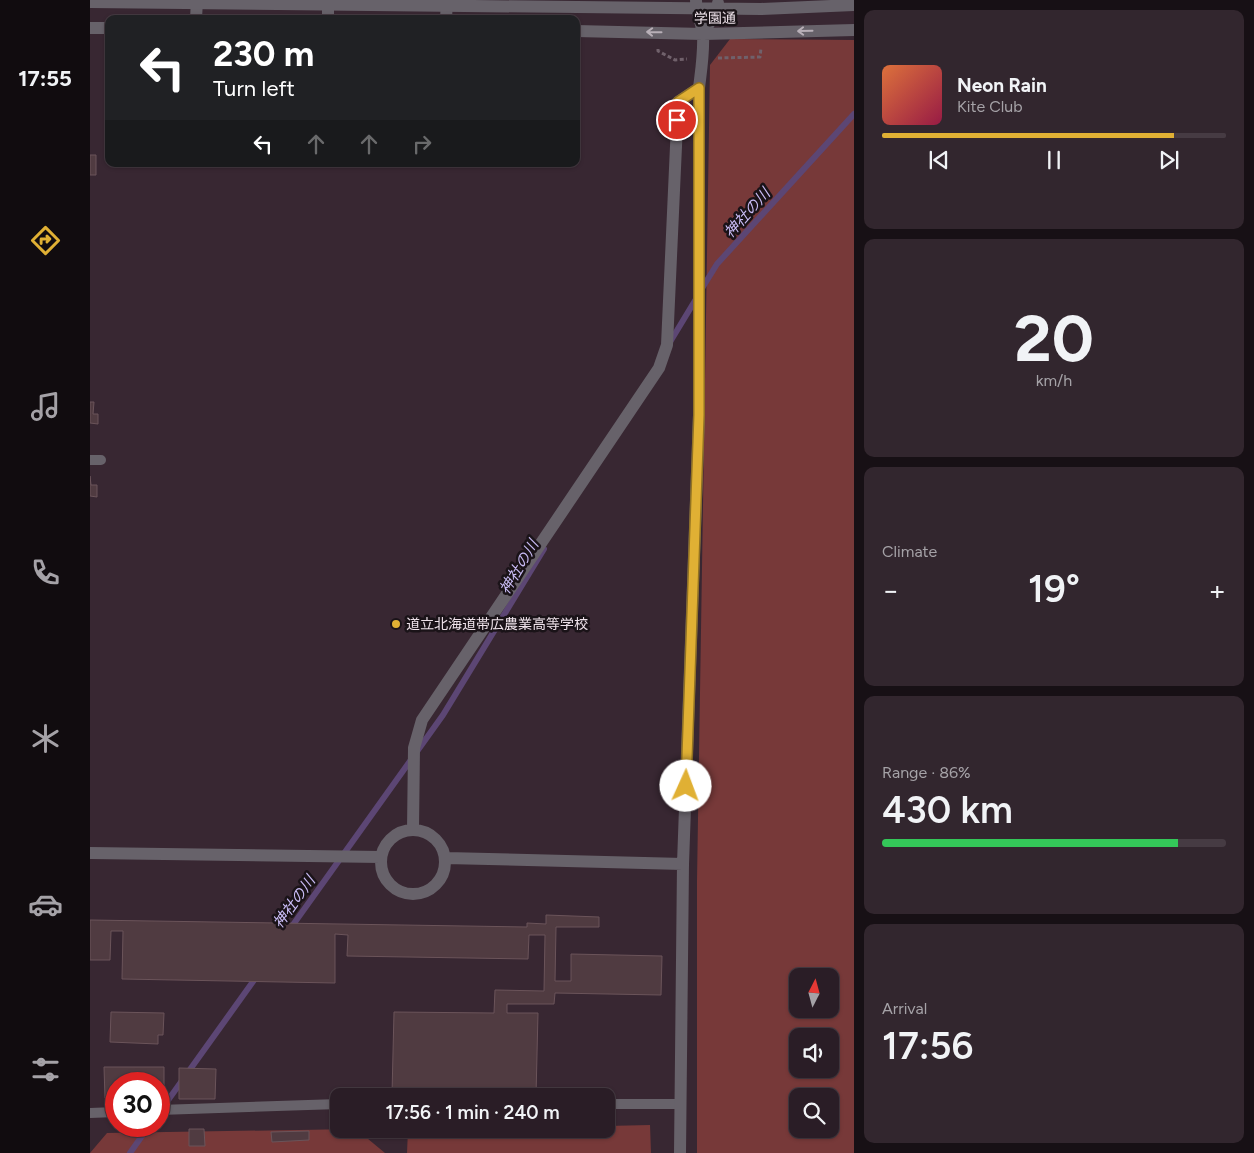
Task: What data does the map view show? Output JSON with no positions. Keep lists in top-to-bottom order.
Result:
{
  "streets": {
    "street": ["学園通"]
  },
  "water": ["神社の川"],
  "places": ["道立北海道帯広農業高等学校"],
  "north": "top",
  "page": {
    "tabs": "17:55",
    "turn": ["230 m", "Turn left"],
    "song": ["Neon Rain", "Kite Club"],
    "tile": [
      ["20", "km/h"],
      "Climate",
      ["Range · 86%", "430 km"],
      ["Arrival", "17:56"]
    ],
    "heat": ["−", "19°", "+"],
    "limit": "30",
    "trip": "17:56 · 1 min · 240 m"
  }
}
